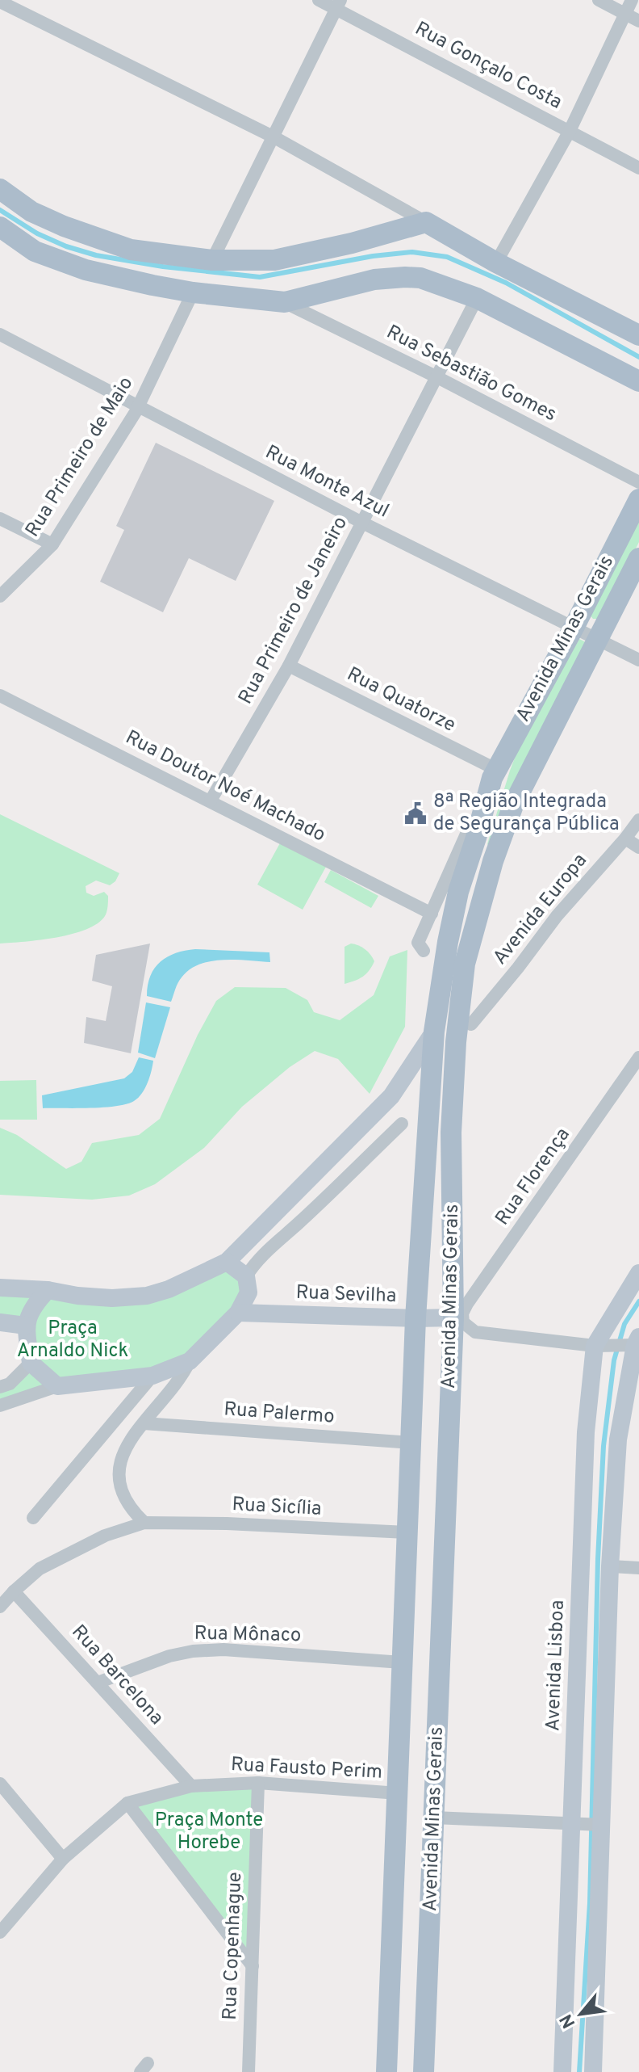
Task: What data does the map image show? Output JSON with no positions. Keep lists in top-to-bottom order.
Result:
{
  "streets": {
    "main road": ["Avenida Minas Gerais"],
    "street": [
      "Rua Gonçalo Costa",
      "Rua Sebastião Gomes",
      "Rua Primeiro de Maio",
      "Rua Monte Azul",
      "Rua Primeiro de Janeiro",
      "Rua Quatorze",
      "Rua Doutor Noé Machado",
      "Avenida Europa",
      "Rua Florença",
      "Rua Sevilha",
      "Rua Palermo",
      "Rua Sicília",
      "Rua Mônaco",
      "Avenida Lisboa",
      "Rua Barcelona",
      "Rua Fausto Perim",
      "Rua Copenhague"
    ]
  },
  "crossings": [
    ["Rua Sebastião Gomes", "Rua Primeiro de Janeiro"],
    ["Rua Primeiro de Maio", "Rua Monte Azul"],
    ["Rua Monte Azul", "Rua Primeiro de Janeiro"],
    ["Rua Monte Azul", "Avenida Minas Gerais"],
    ["Rua Primeiro de Janeiro", "Rua Quatorze"],
    ["Rua Primeiro de Janeiro", "Rua Doutor Noé Machado"],
    ["Avenida Minas Gerais", "Rua Quatorze"],
    ["Avenida Minas Gerais", "Rua Doutor Noé Machado"],
    ["Avenida Minas Gerais", "Rua Florença"],
    ["Avenida Minas Gerais", "Rua Sevilha"],
    ["Avenida Minas Gerais", "Rua Palermo"],
    ["Avenida Minas Gerais", "Rua Sicília"],
    ["Avenida Minas Gerais", "Rua Mônaco"],
    ["Avenida Minas Gerais", "Rua Fausto Perim"],
    ["Rua Florença", "Rua Sevilha"],
    ["Rua Sicília", "Rua Barcelona"],
    ["Rua Mônaco", "Rua Barcelona"],
    ["Rua Barcelona", "Rua Fausto Perim"],
    ["Rua Fausto Perim", "Rua Copenhague"]
  ],
  "parks": ["Praça Arnaldo Nick", "Praça Monte Horebe"],
  "places": {
    "public building": ["8ª Região Integrada de Segurança Pública"]
  },
  "north": "bottom left"
}
